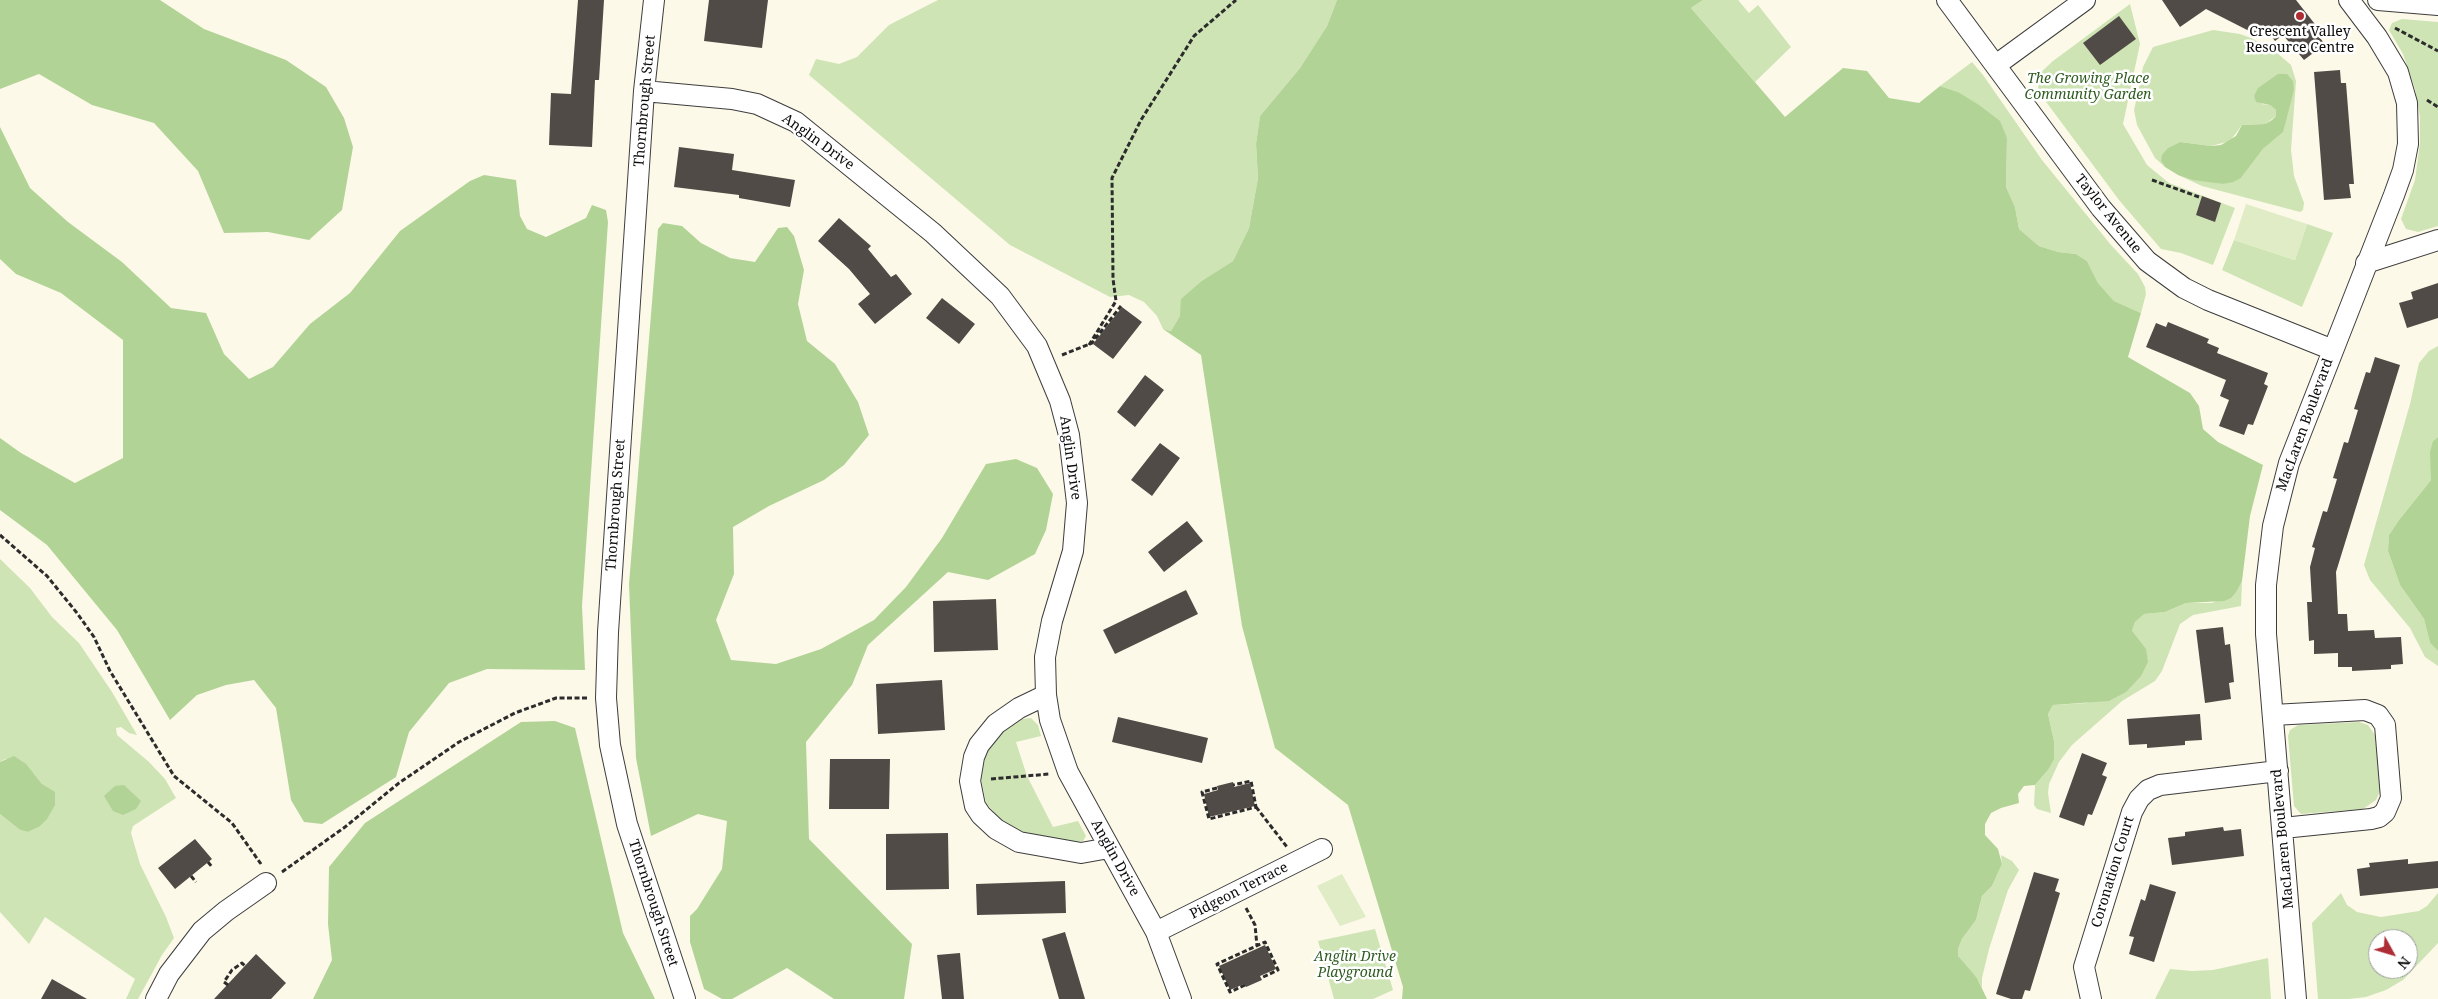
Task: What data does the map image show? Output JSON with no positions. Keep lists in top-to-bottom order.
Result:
{
  "streets": {
    "street": [
      "Thornbrough Street",
      "Anglin Drive",
      "Taylor Avenue",
      "MacLaren Boulevard",
      "Coronation Court",
      "Pidgeon Terrace"
    ]
  },
  "crossings": [
    ["Thornbrough Street", "Anglin Drive"],
    ["Anglin Drive", "Pidgeon Terrace"],
    ["Taylor Avenue", "MacLaren Boulevard"],
    ["MacLaren Boulevard", "Coronation Court"]
  ],
  "parks": ["The Growing Place Community Garden", "Anglin Drive Playground"],
  "places": ["Crescent Valley Resource Centre"],
  "north": "bottom right"
}
